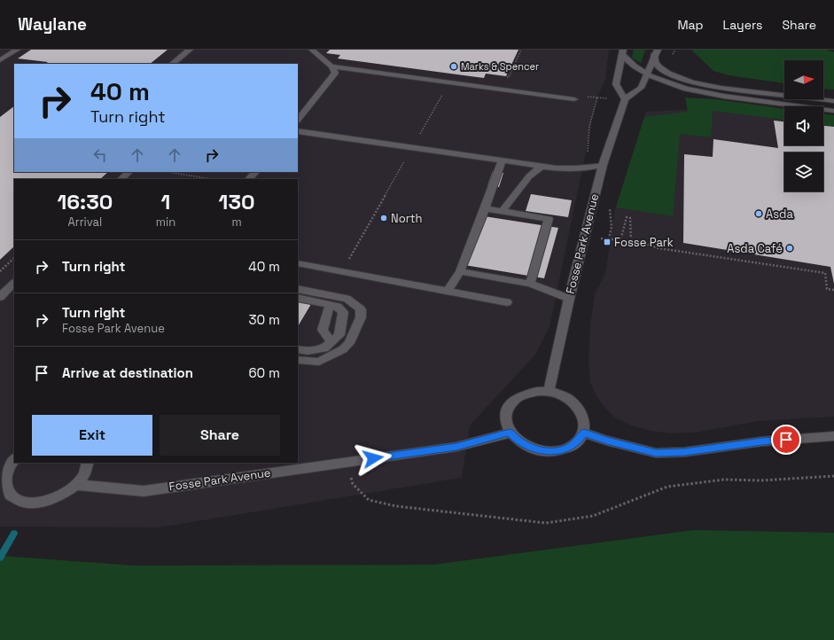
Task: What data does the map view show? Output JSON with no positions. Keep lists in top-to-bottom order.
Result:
{
  "streets": {
    "street": ["Fosse Park Avenue"]
  },
  "places": {
    "other": [
      "Marks & Spencer",
      "Asda",
      "North",
      "Asda Café"
    ],
    "transit": ["Fosse Park"]
  },
  "north": "right",
  "page": {
    "header": "Waylane",
    "nav": ["Map", "Layers", "Share"],
    "turn": ["40 m", "Turn right"],
    "eta": [
      "16:30",
      "Arrival",
      "1",
      "min",
      "130",
      "m"
    ],
    "list": [
      {
        "name": "Turn right",
        "value": "40 m"
      },
      {
        "name": "Turn right",
        "note": "Fosse Park Avenue",
        "value": "30 m"
      },
      {
        "name": "Arrive at destination",
        "value": "60 m"
      }
    ],
    "buttons": ["Exit", "Share"]
  }
}
